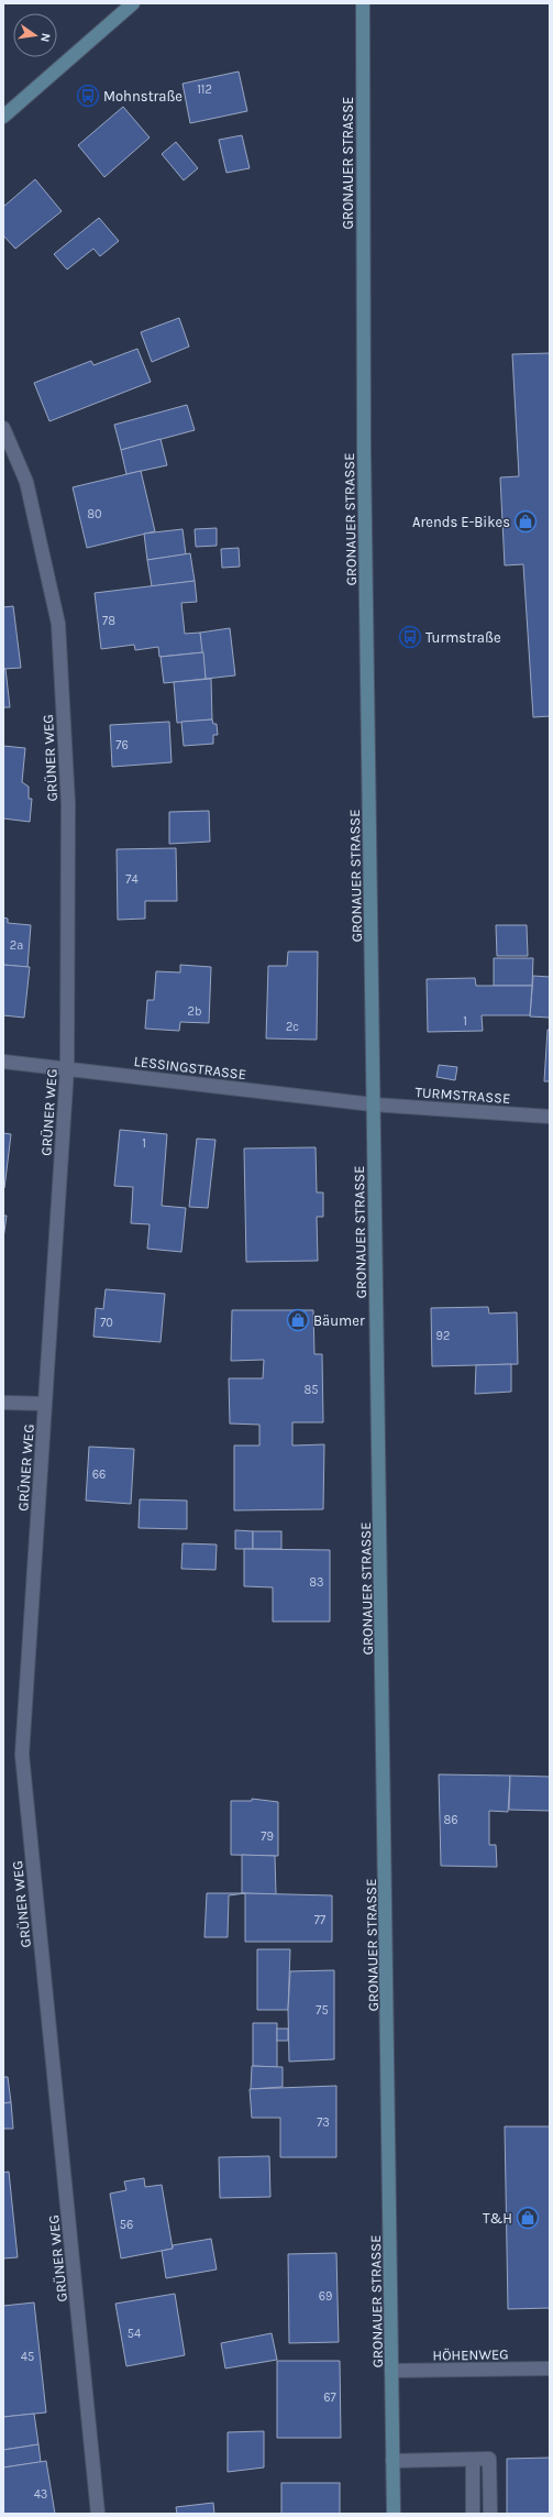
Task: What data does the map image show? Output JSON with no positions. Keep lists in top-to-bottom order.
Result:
{
  "streets": {
    "main road": ["GRONAUER STRASSE"],
    "street": [
      "GRÜNER WEG",
      "LESSINGSTRASSE",
      "TURMSTRASSE",
      "HÖHENWEG"
    ]
  },
  "crossings": [
    ["GRONAUER STRASSE", "LESSINGSTRASSE"],
    ["GRONAUER STRASSE", "TURMSTRASSE"],
    ["GRONAUER STRASSE", "HÖHENWEG"],
    ["GRÜNER WEG", "LESSINGSTRASSE"],
    ["LESSINGSTRASSE", "TURMSTRASSE"]
  ],
  "places": {
    "bus stop": ["Mohnstraße", "Turmstraße"],
    "shop": ["Arends E-Bikes", "Bäumer", "T&H"]
  },
  "house_numbers": [
    "112",
    "80",
    "78",
    "76",
    "74",
    "2a",
    "2b",
    "1",
    "2c",
    "1",
    "70",
    "92",
    "85",
    "66",
    "83",
    "86",
    "79",
    "77",
    "75",
    "73",
    "56",
    "69",
    "54",
    "45",
    "67",
    "43"
  ],
  "north": "right"
}
